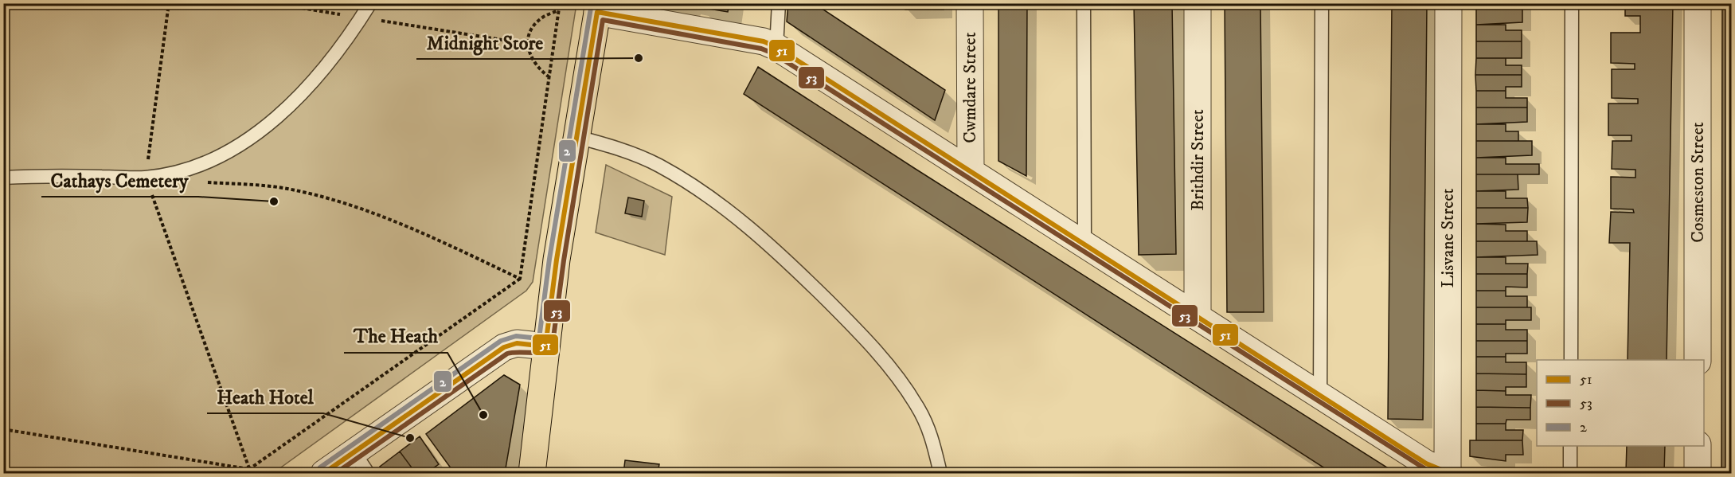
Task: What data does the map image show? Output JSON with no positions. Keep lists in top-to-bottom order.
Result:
{
  "streets": {
    "street": [
      "Cwmdare Street",
      "Brithdir Street",
      "Cosmeston Street",
      "Lisvane Street"
    ]
  },
  "places": [
    "Midnight Store",
    "Cathays Cemetery",
    "The Heath",
    "Heath Hotel"
  ],
  "lines": ["transit line 2", "transit line 51", "transit line 53"],
  "legend": ["51", "53", "2"]
}
